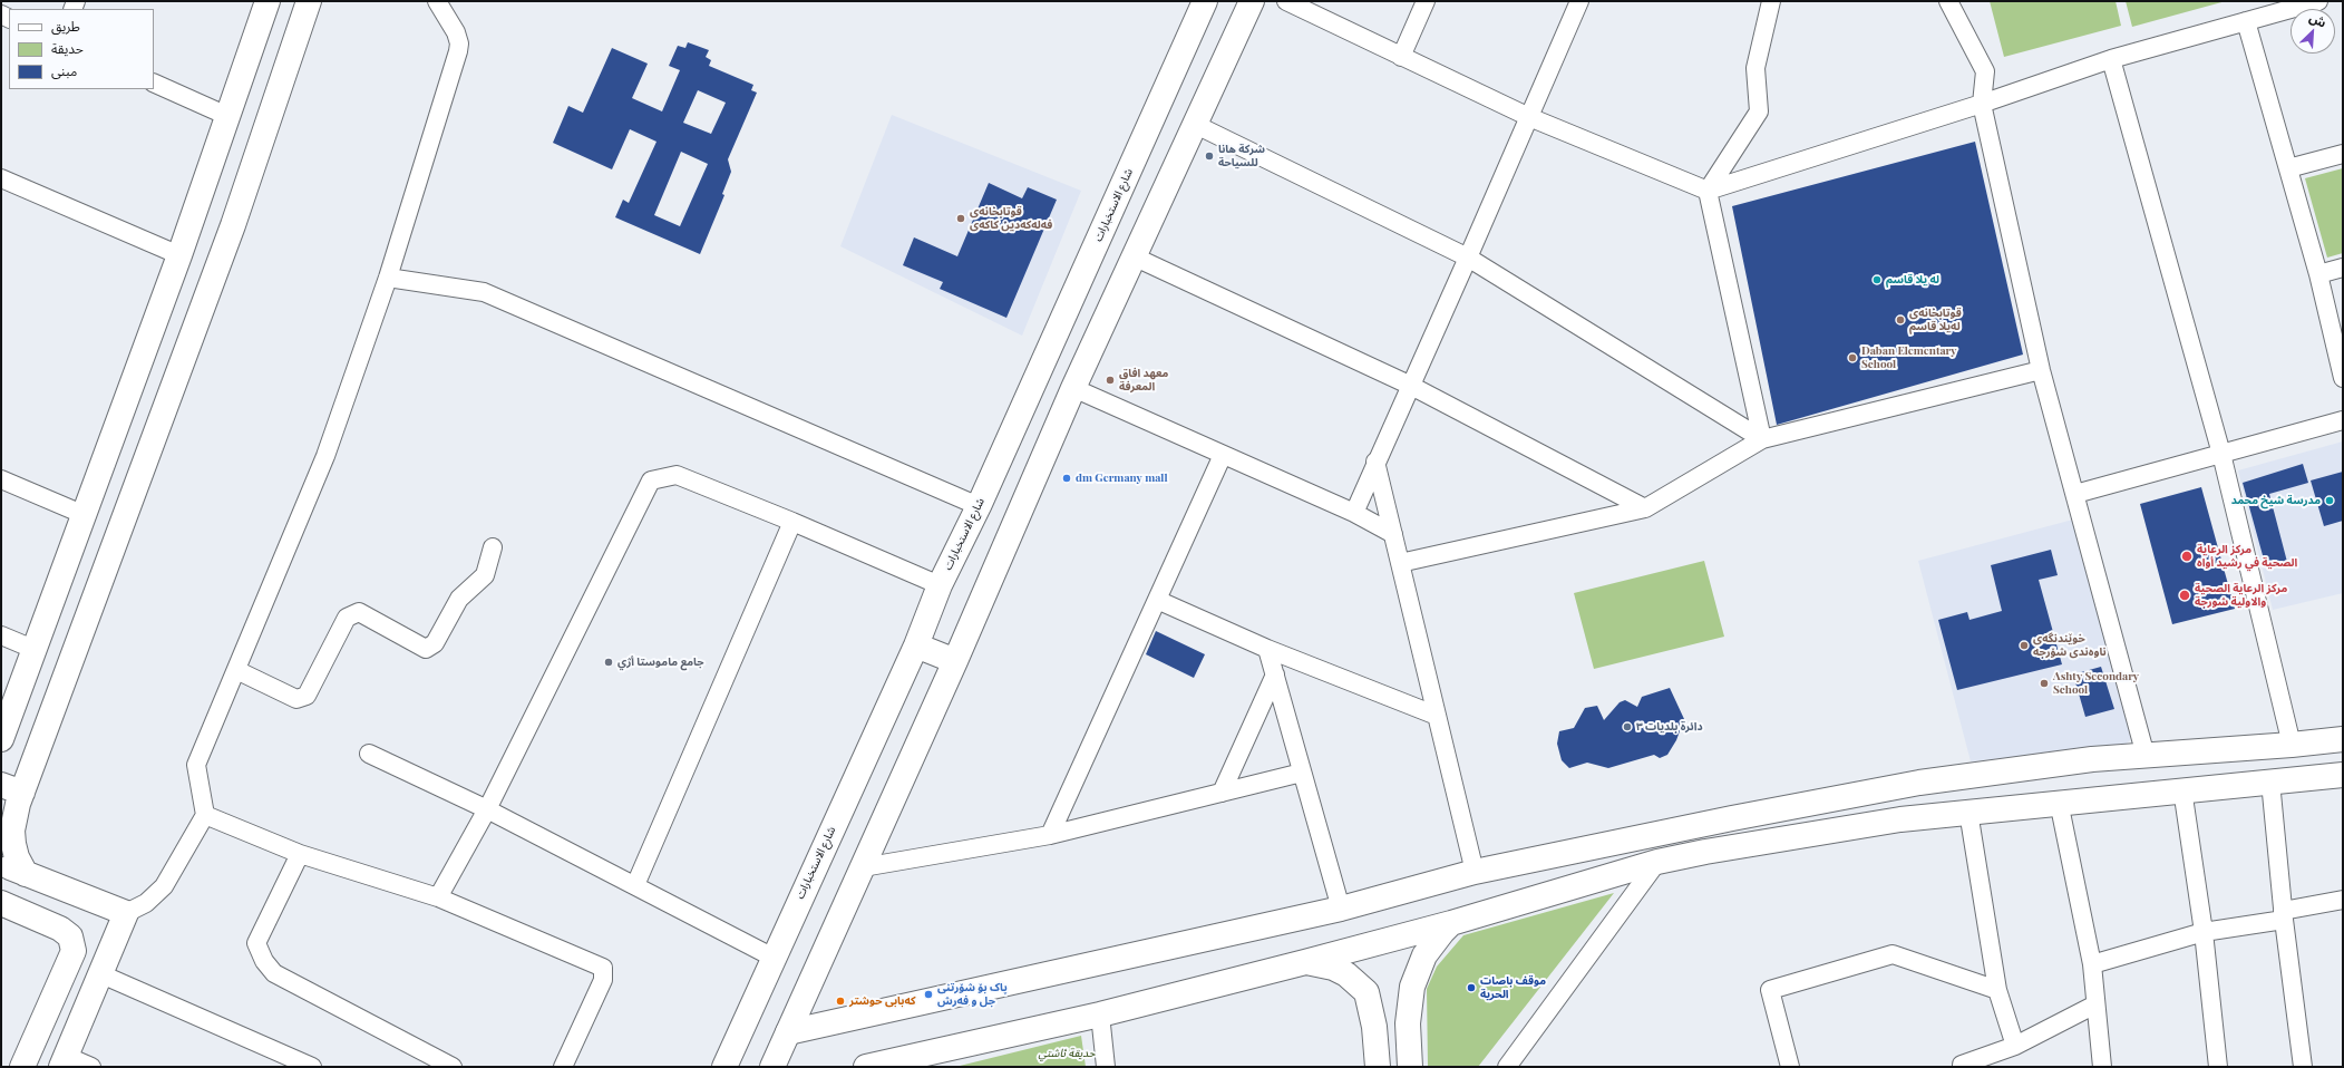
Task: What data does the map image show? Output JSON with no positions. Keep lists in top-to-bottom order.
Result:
{
  "streets": {
    "main road": ["شارع الاستخبارات"]
  },
  "parks": ["حديقة ئاشتي"],
  "places": [
    "شركة هانا للسياحة",
    "قوتابخانەی فەلەکەدین کاکەی",
    "له يلا قاسم",
    "قوتابخانەی لەیلا قاسم",
    "Daban Elementary School",
    "معهد افاق المعرفة",
    "dm Germany mall",
    "مدرسة شيخ محمد",
    "مركز الرعاية الصحية في رشيد أواه",
    "مركز الرعاية الصحية والاولية شورجة",
    "خوێندنگەی ناوەندی شۆرجە",
    "جامع ماموستا أژي",
    "Ashty Secondary School",
    "دائرة بلديات ٣",
    "موقف باصات الحریة",
    "پاک بۆ شۆرتنی جل و فەرش",
    "کەبابی حوشتر"
  ],
  "legend": ["طريق", "حديقة", "مبنى"],
  "north": "top right"
}
